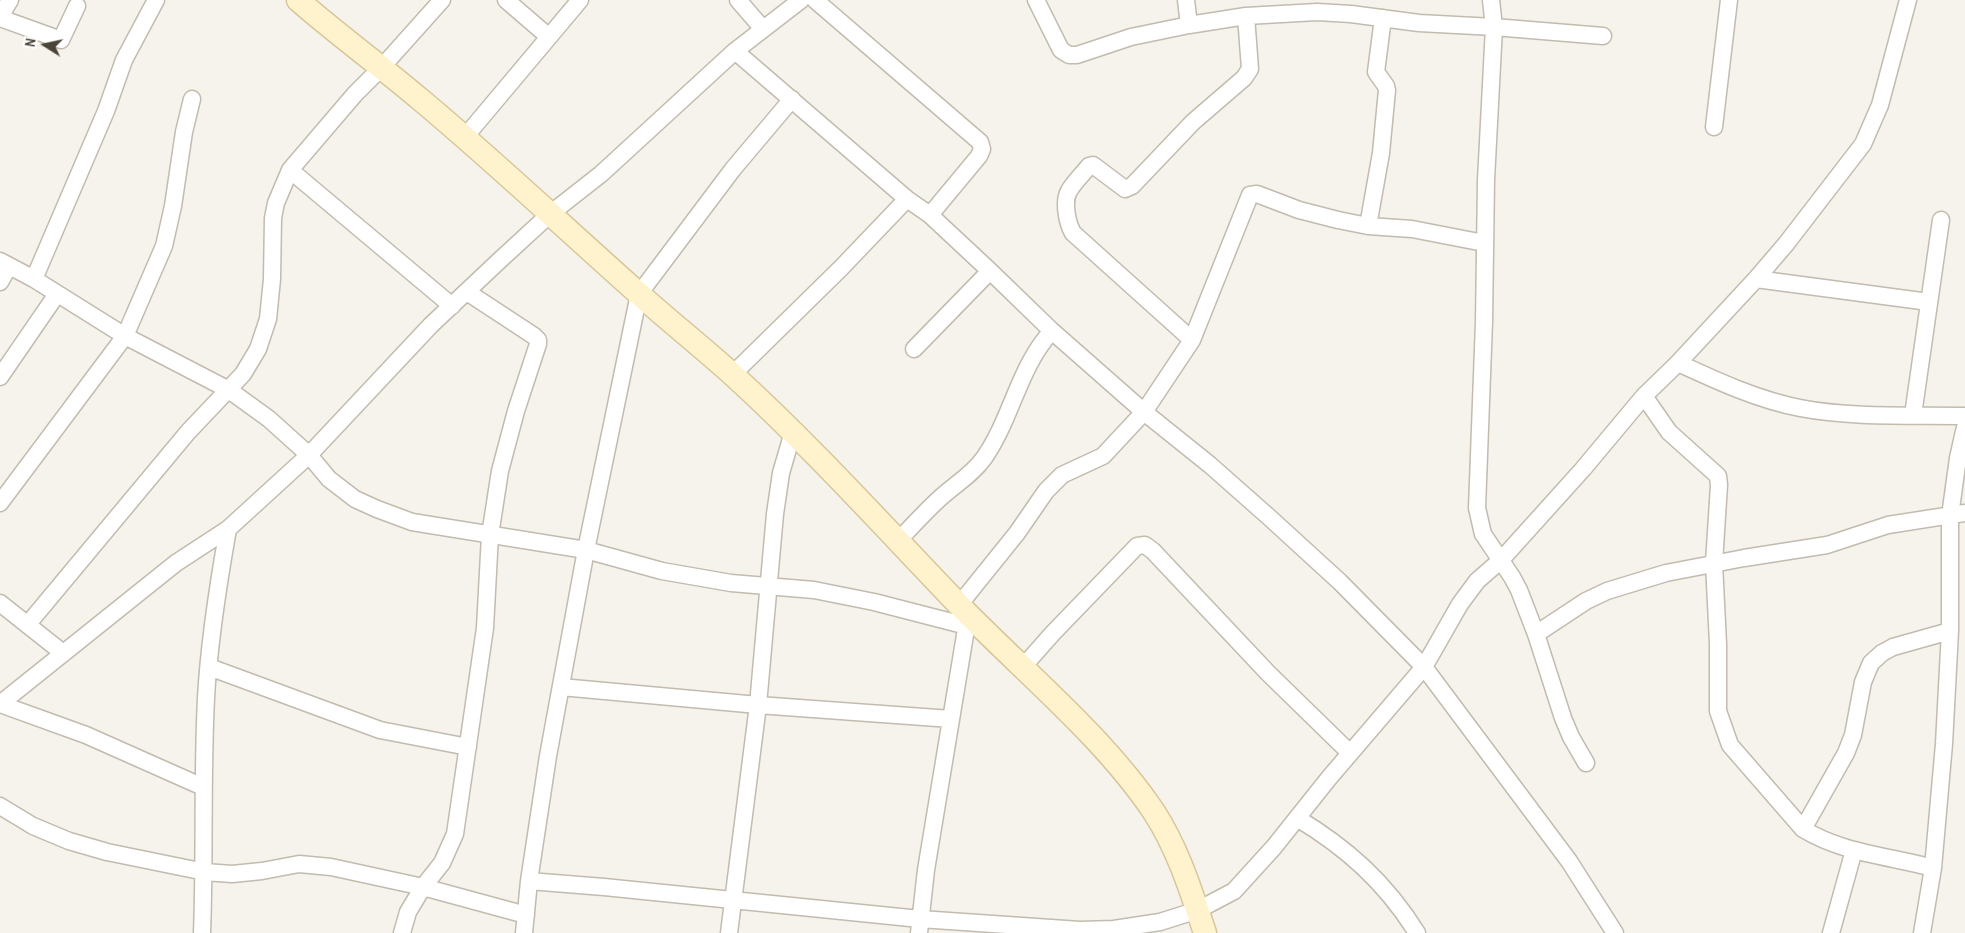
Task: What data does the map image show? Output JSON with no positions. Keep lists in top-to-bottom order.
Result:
{
  "north": "left"
}
